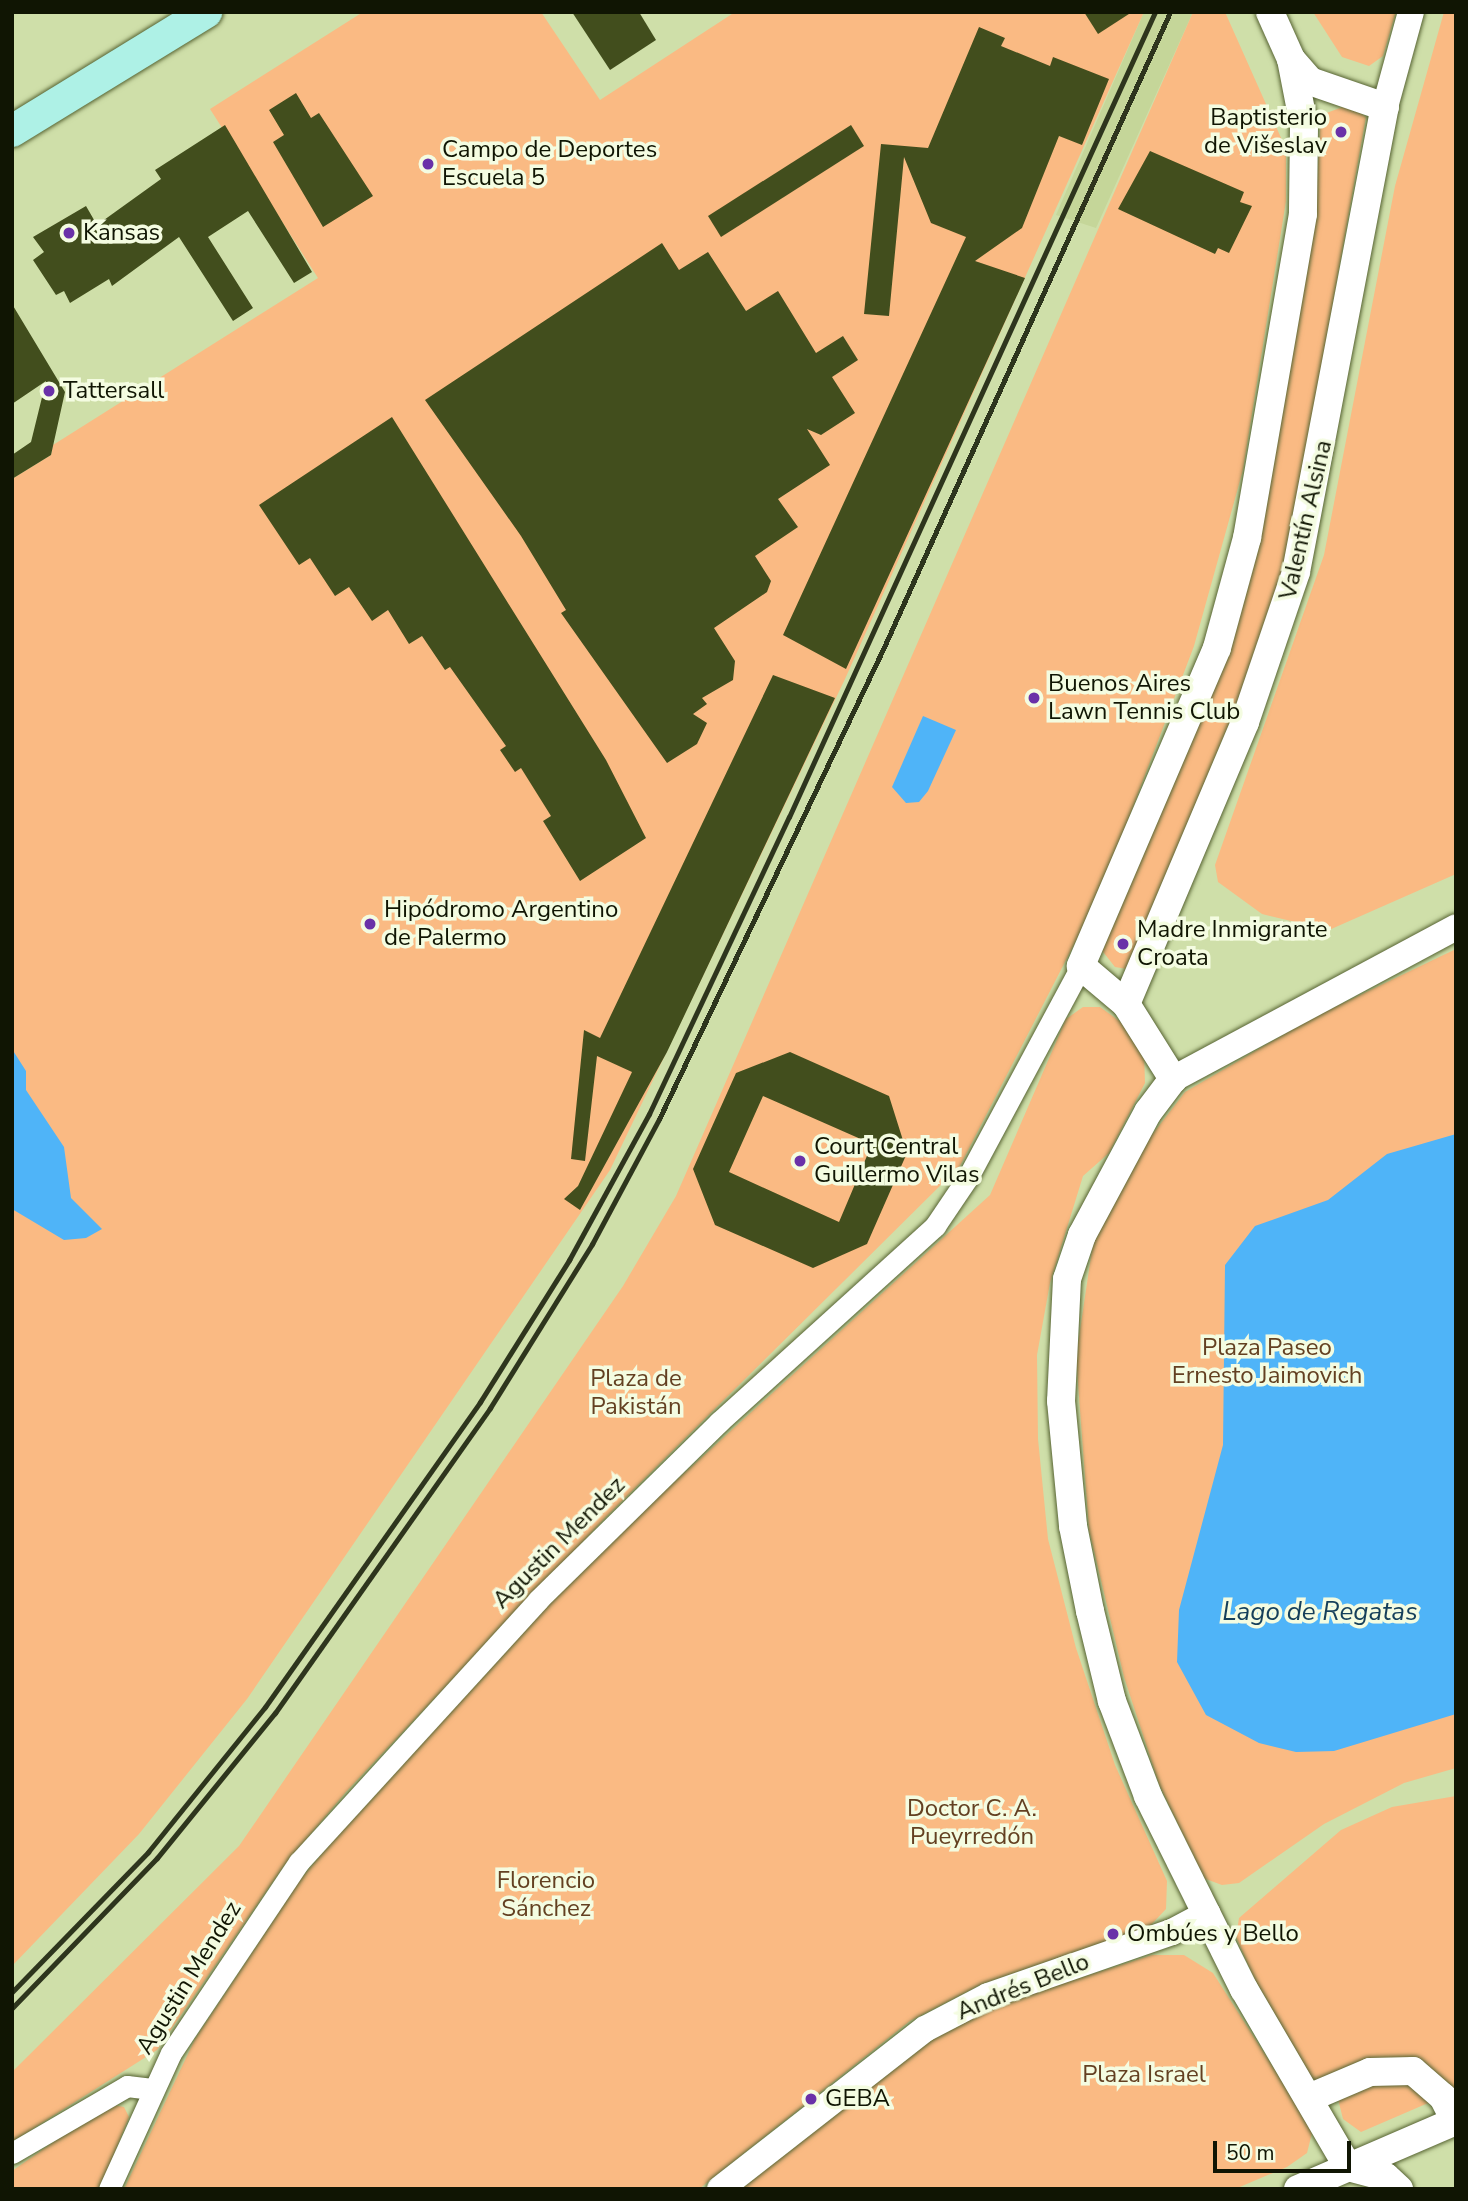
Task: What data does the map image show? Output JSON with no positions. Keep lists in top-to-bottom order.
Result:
{
  "streets": {
    "main road": ["Valentín Alsina"],
    "street": ["Agustin Mendez", "Andrés Bello"]
  },
  "water": ["Lago de Regatas"],
  "parks": [
    "Plaza Paseo Ernesto Jaimovich",
    "Plaza de Pakistán",
    "Doctor C. A. Pueyrredón",
    "Florencio Sánchez",
    "Plaza Israel"
  ],
  "places": [
    "Baptisterio de Višeslav",
    "Campo de Deportes Escuela 5",
    "Kansas",
    "Tattersall",
    "Buenos Aires Lawn Tennis Club",
    "Hipódromo Argentino de Palermo",
    "Madre Inmigrante Croata",
    "Court Central Guillermo Vilas",
    "Ombúes y Bello",
    "GEBA"
  ],
  "scale_bar": "50 m"
}
